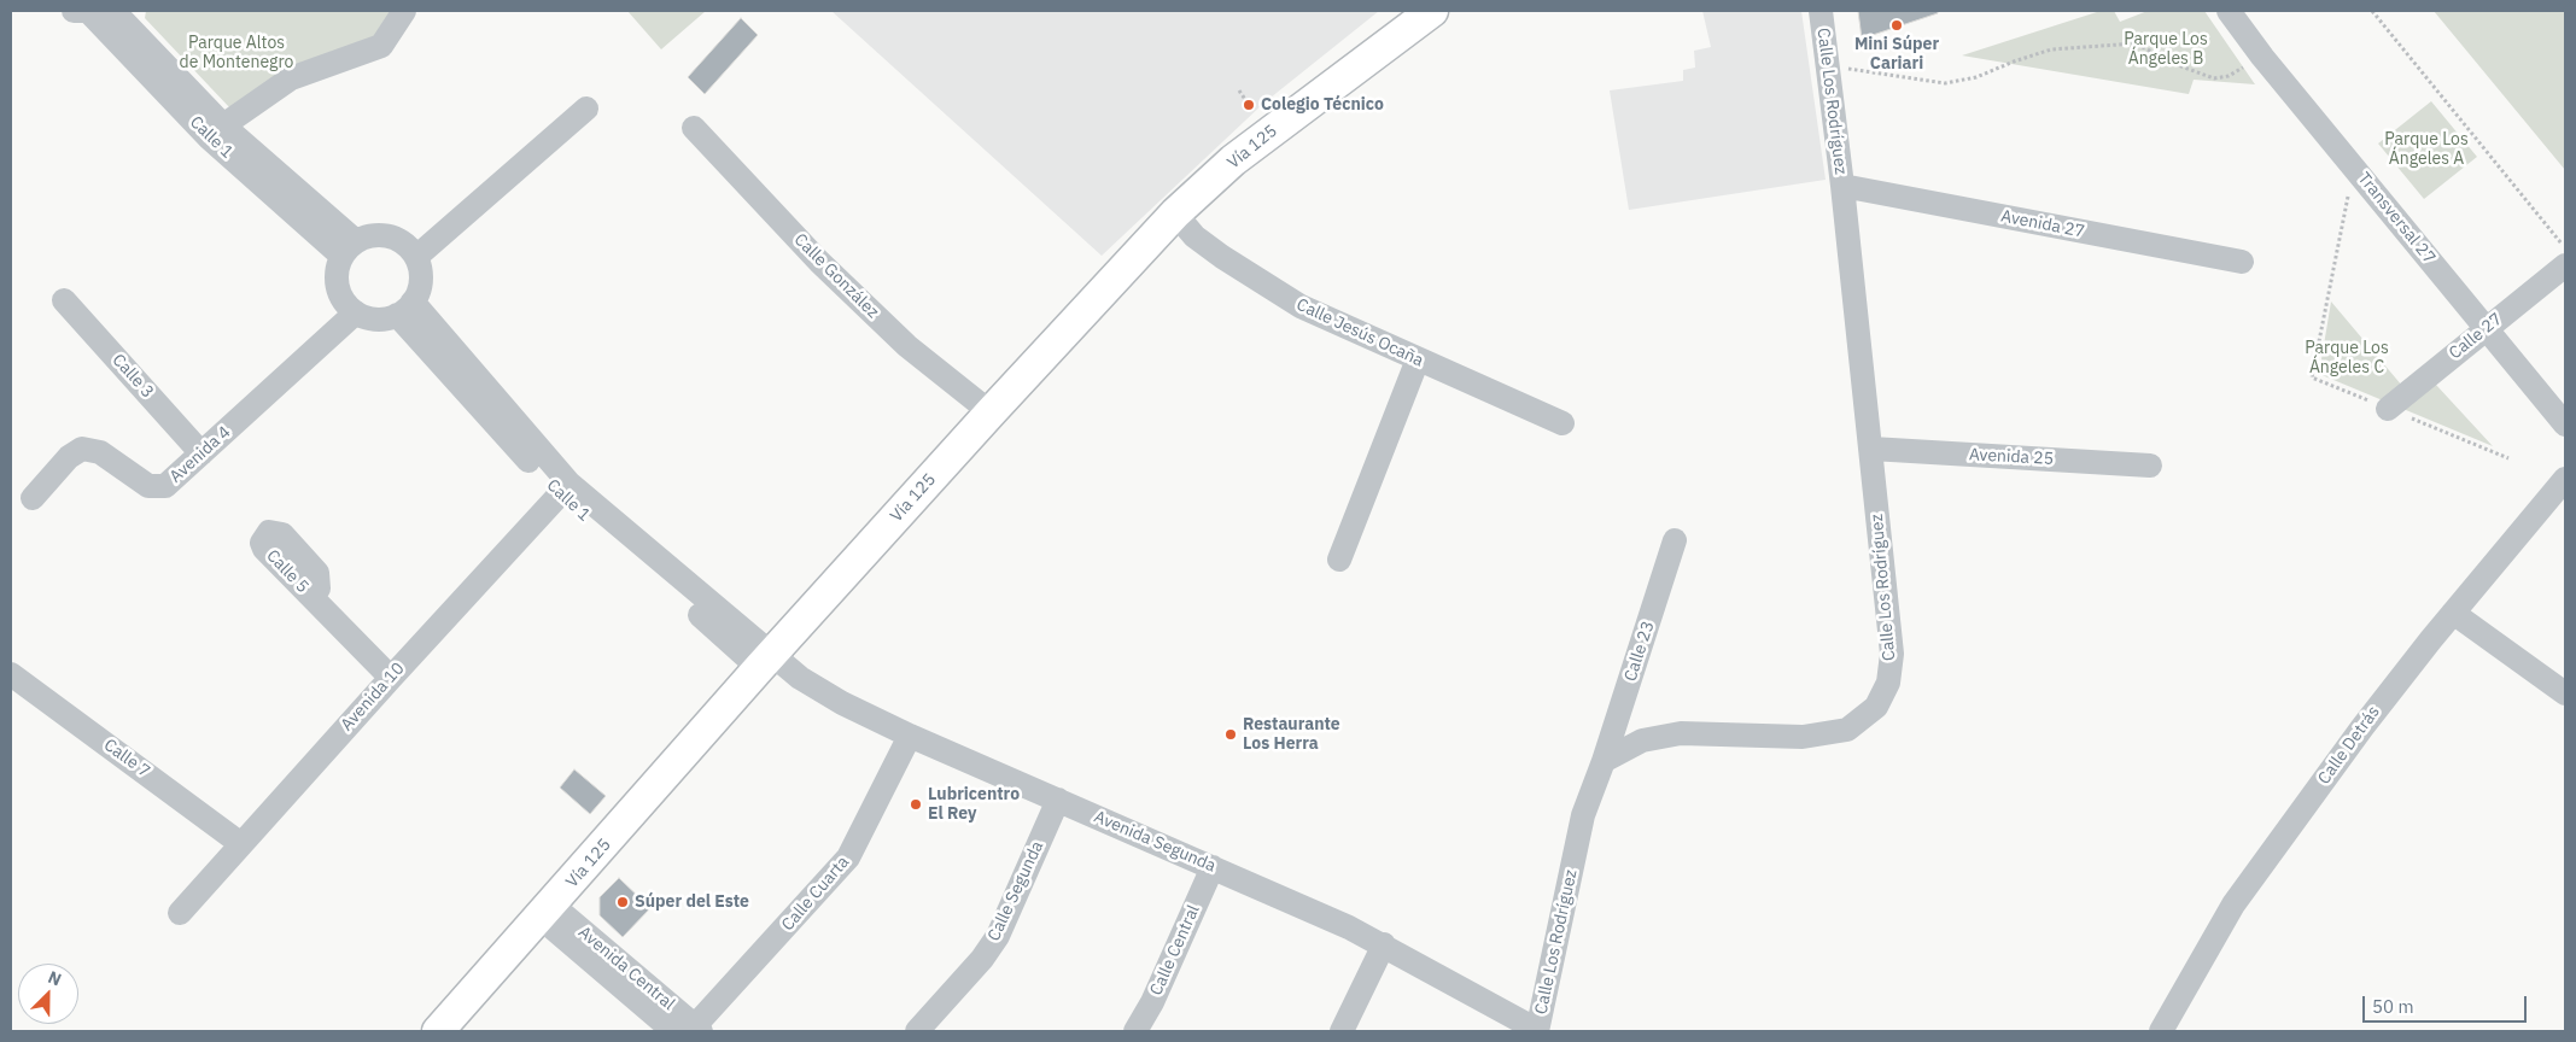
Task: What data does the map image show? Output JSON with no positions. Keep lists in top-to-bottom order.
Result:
{
  "streets": {
    "main road": ["Vía 125"],
    "street": [
      "Calle Los Rodríguez",
      "Calle 1",
      "Transversal 27",
      "Avenida 27",
      "Calle González",
      "Calle Jesús Ocaña",
      "Calle 27",
      "Calle 3",
      "Avenida 4",
      "Avenida 25",
      "Calle 5",
      "Calle 23",
      "Avenida 10",
      "Calle Detrás",
      "Calle 7",
      "Avenida Segunda",
      "Calle Segunda",
      "Calle Cuarta",
      "Calle Central",
      "Avenida Central"
    ]
  },
  "crossings": [
    ["Calle Los Rodríguez", "Avenida 27"],
    ["Calle Los Rodríguez", "Avenida 25"],
    ["Calle Los Rodríguez", "Calle 23"],
    ["Calle Los Rodríguez", "Avenida Segunda"],
    ["Calle 1", "Vía 125"],
    ["Calle 1", "Avenida 4"],
    ["Calle 1", "Avenida 10"],
    ["Calle 1", "Avenida Segunda"],
    ["Vía 125", "Calle González"],
    ["Vía 125", "Calle Jesús Ocaña"],
    ["Vía 125", "Avenida Segunda"],
    ["Vía 125", "Avenida Central"],
    ["Transversal 27", "Calle 27"],
    ["Calle 3", "Avenida 4"],
    ["Calle 5", "Avenida 10"],
    ["Avenida 10", "Calle 7"],
    ["Avenida Segunda", "Calle Segunda"],
    ["Avenida Segunda", "Calle Cuarta"],
    ["Avenida Segunda", "Calle Central"],
    ["Calle Cuarta", "Avenida Central"]
  ],
  "parks": [
    "Parque Los Ángeles B",
    "Parque Altos de Montenegro",
    "Parque Los Ángeles A",
    "Parque Los Ángeles C"
  ],
  "places": [
    "Mini Súper Cariari",
    "Colegio Técnico",
    "Restaurante Los Herra",
    "Lubricentro El Rey",
    "Súper del Este"
  ],
  "scale_bar": "50 m",
  "north": "top right"
}
